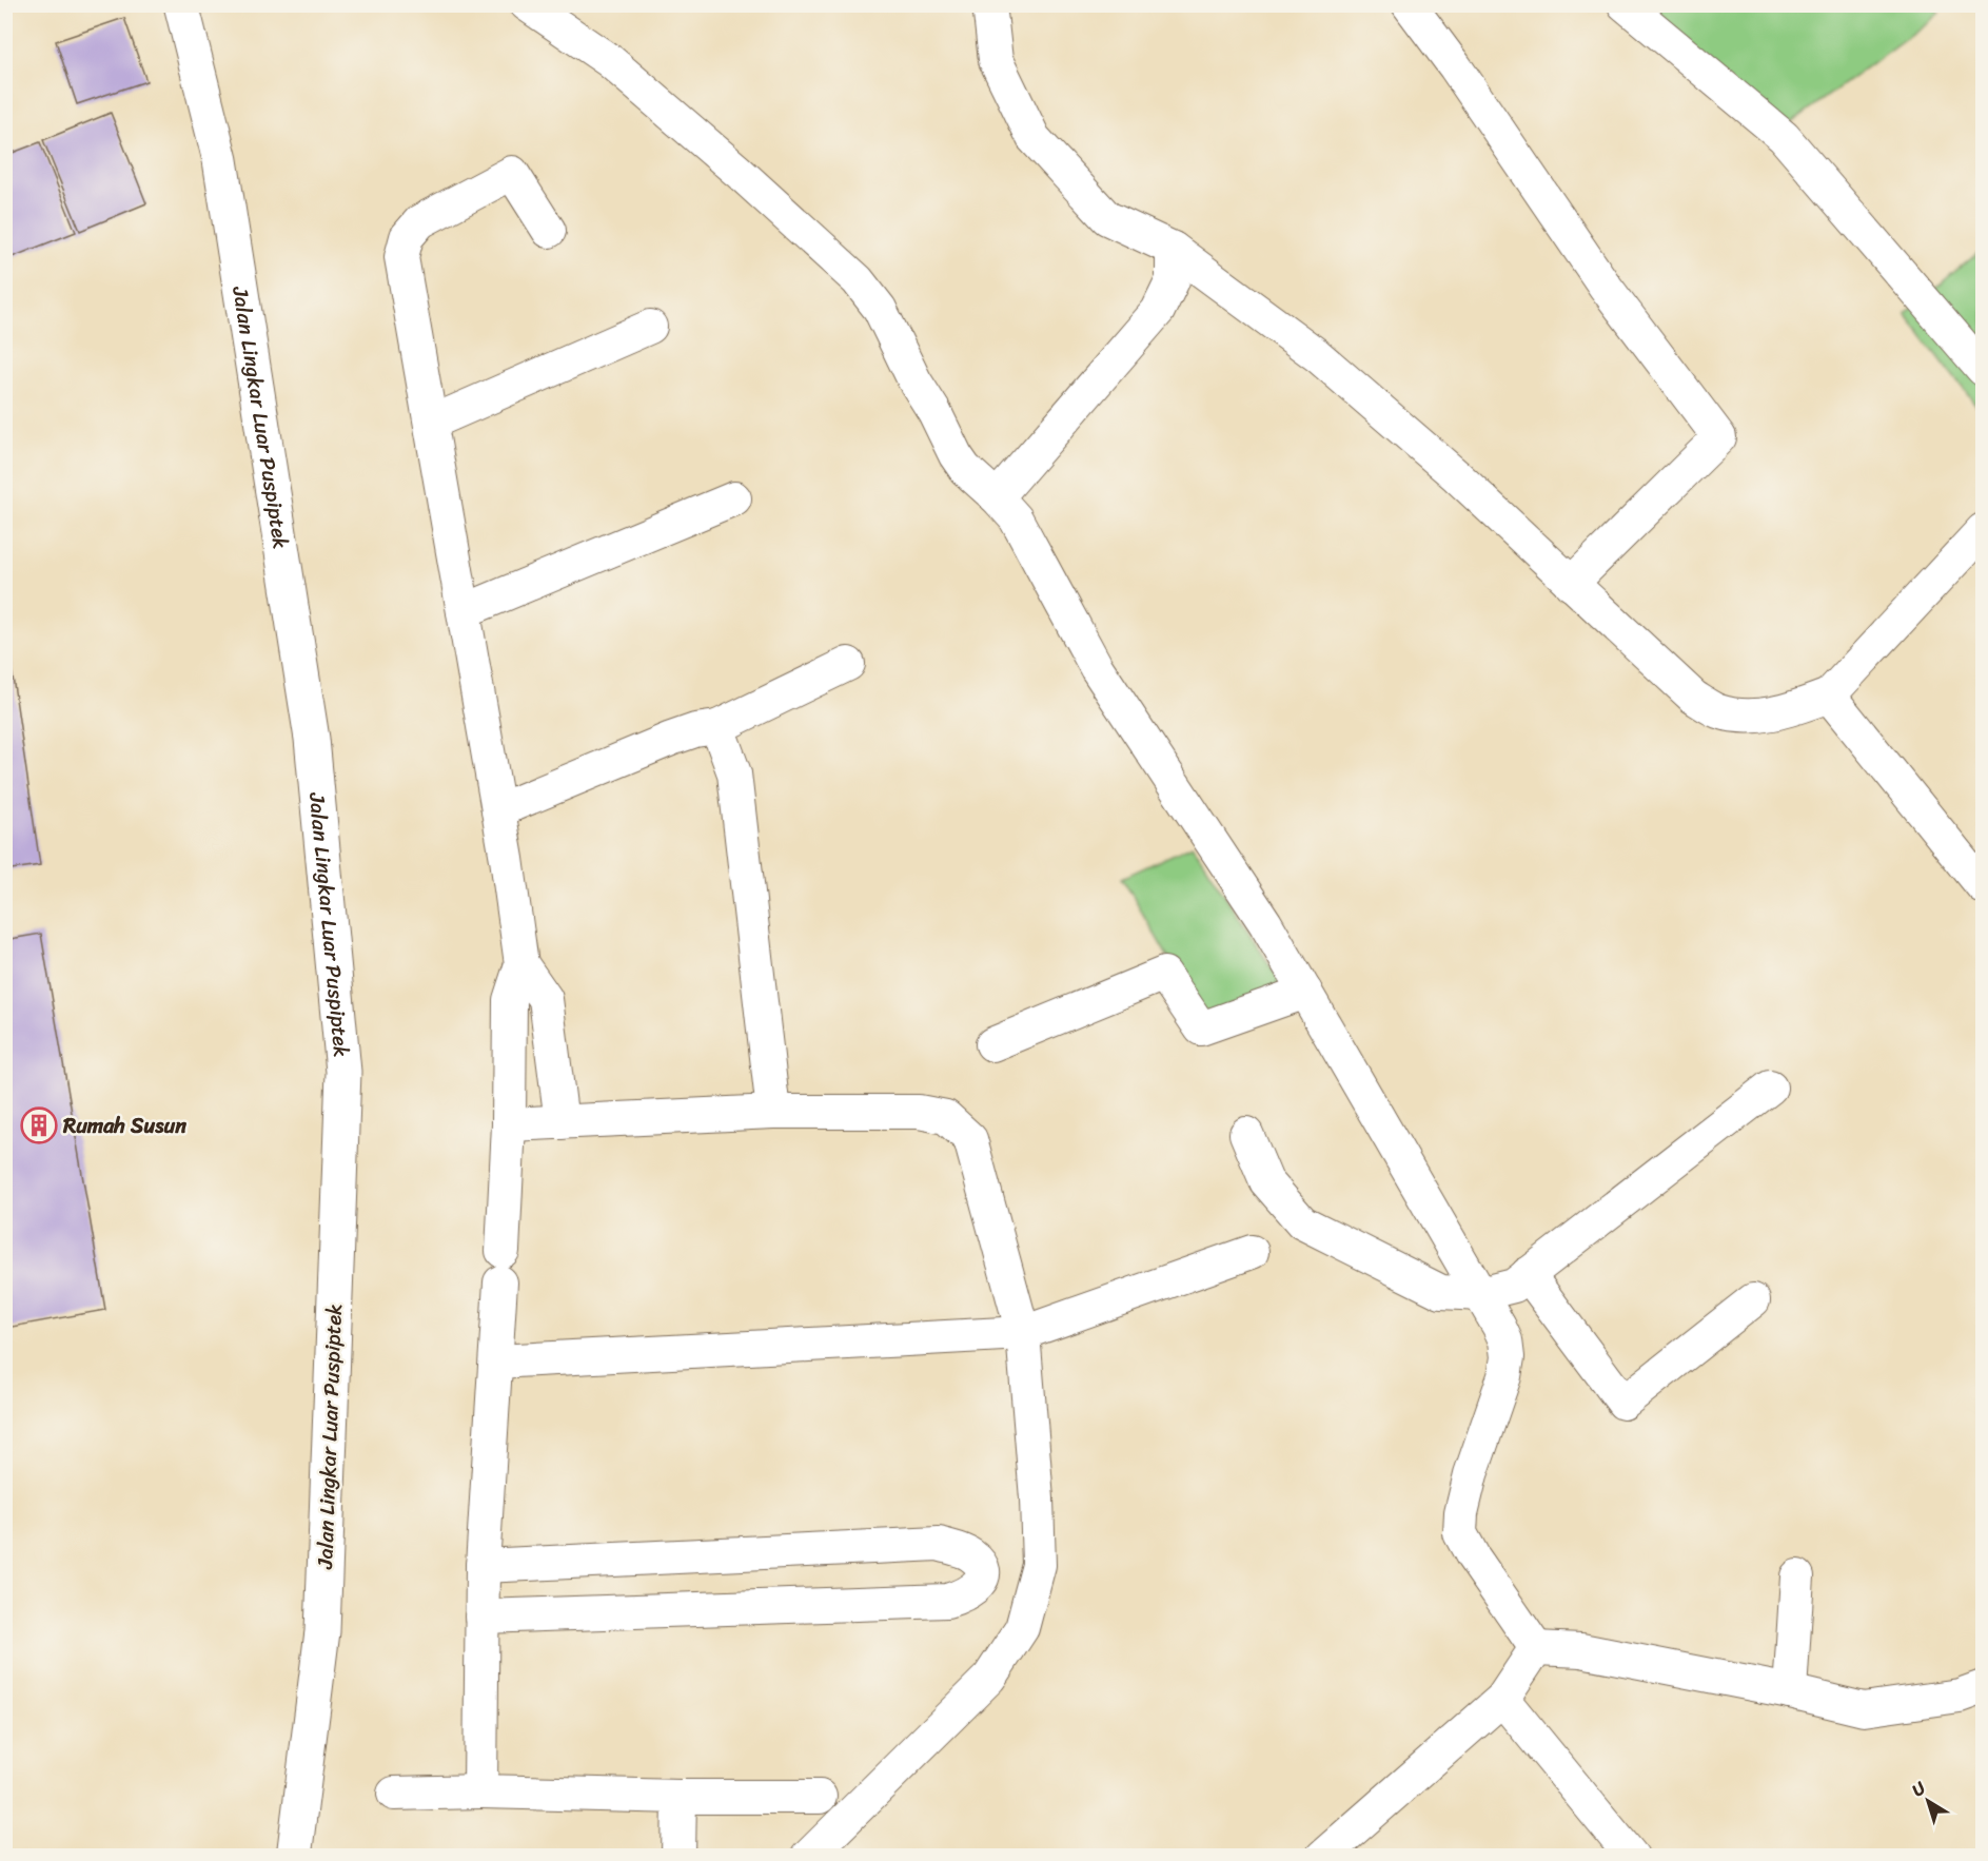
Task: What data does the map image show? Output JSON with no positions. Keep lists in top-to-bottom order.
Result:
{
  "streets": {
    "main road": ["Jalan Lingkar Luar Puspiptek"]
  },
  "places": {
    "building": ["Rumah Susun"]
  },
  "north": "top left"
}
